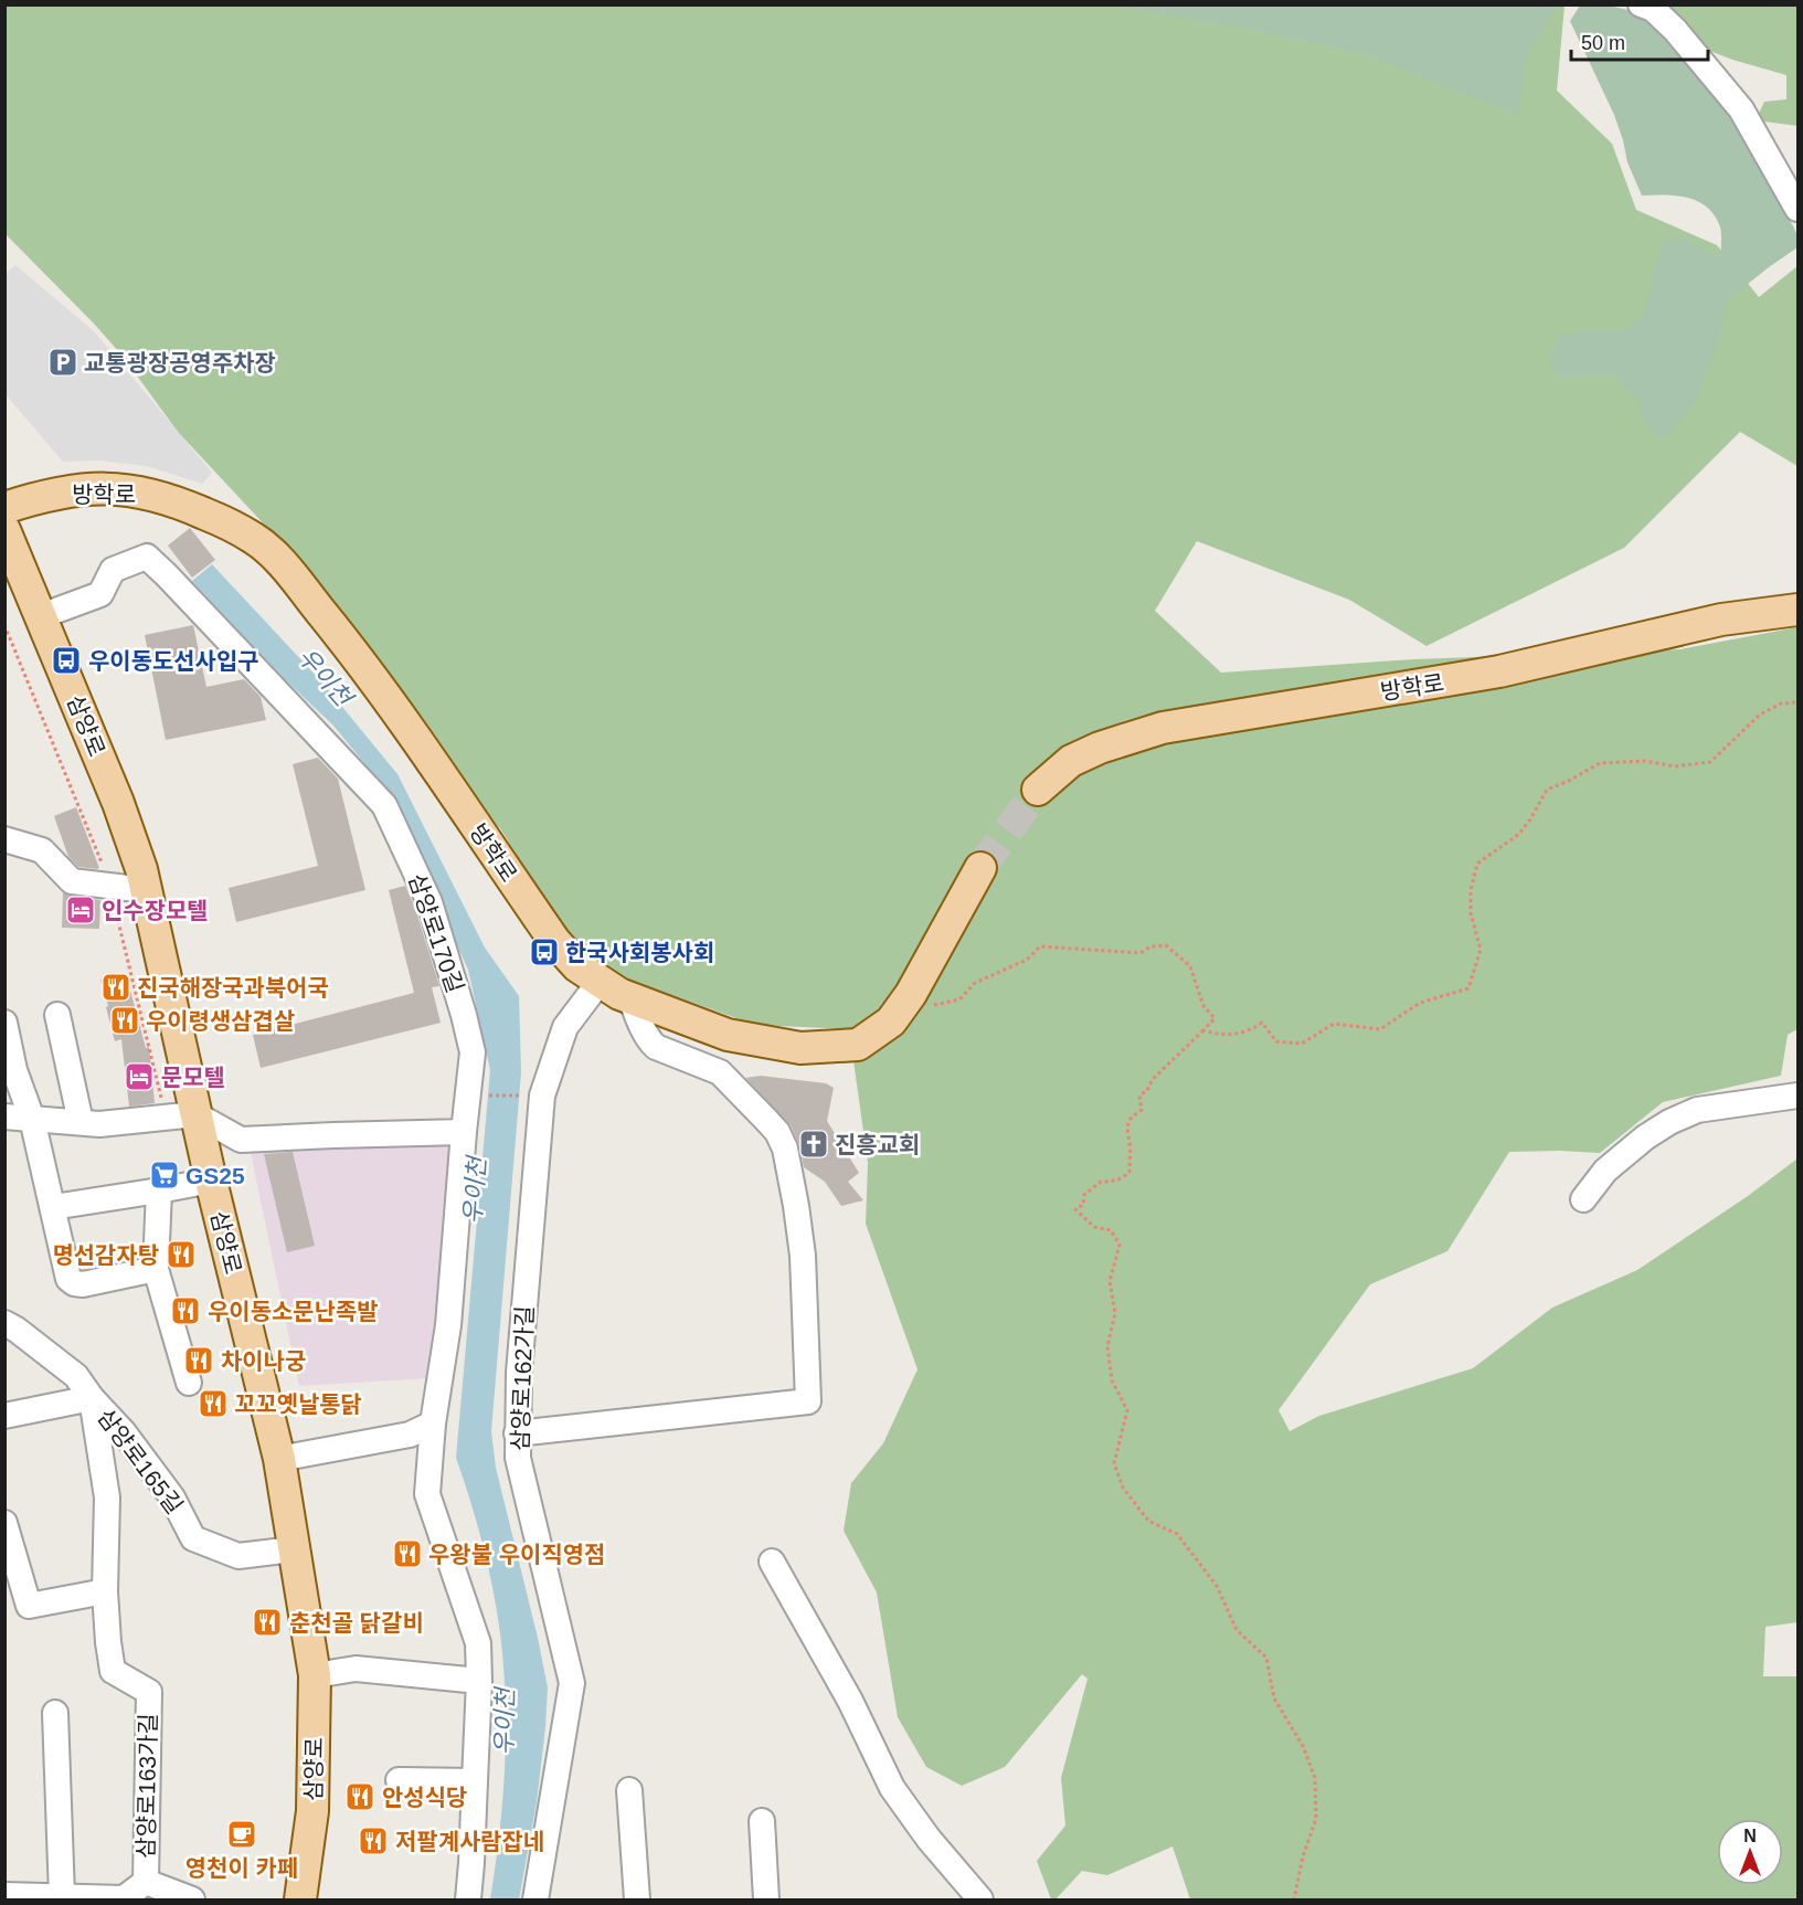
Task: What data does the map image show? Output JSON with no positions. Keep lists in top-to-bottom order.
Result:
{
  "streets": {
    "main road": ["방학로", "삼양로"],
    "street": [
      "삼양로170길",
      "삼양로162가길",
      "삼양로165길",
      "삼양로163가길"
    ]
  },
  "crossings": [
    ["방학로", "삼양로162가길"],
    ["삼양로", "삼양로170길"],
    ["삼양로", "삼양로165길"],
    ["삼양로165길", "삼양로163가길"]
  ],
  "water": ["우이천"],
  "places": {
    "parking": ["교통광장공영주차장"],
    "bus stop": ["우이동도선사입구", "한국사회봉사회"],
    "hotel": ["인수장모텔", "문모텔"],
    "restaurant": [
      "진국해장국과북어국",
      "우이령생삼겹살",
      "명선감자탕",
      "우이동소문난족발",
      "차이나궁",
      "꼬꼬옛날통닭",
      "우왕불 우이직영점",
      "춘천골 닭갈비",
      "안성식당",
      "저팔계사람잡네"
    ],
    "church": ["진흥교회"],
    "supermarket": ["GS25"],
    "cafe": ["영천이 카페"]
  },
  "scale_bar": "50 m",
  "north": "top"
}
